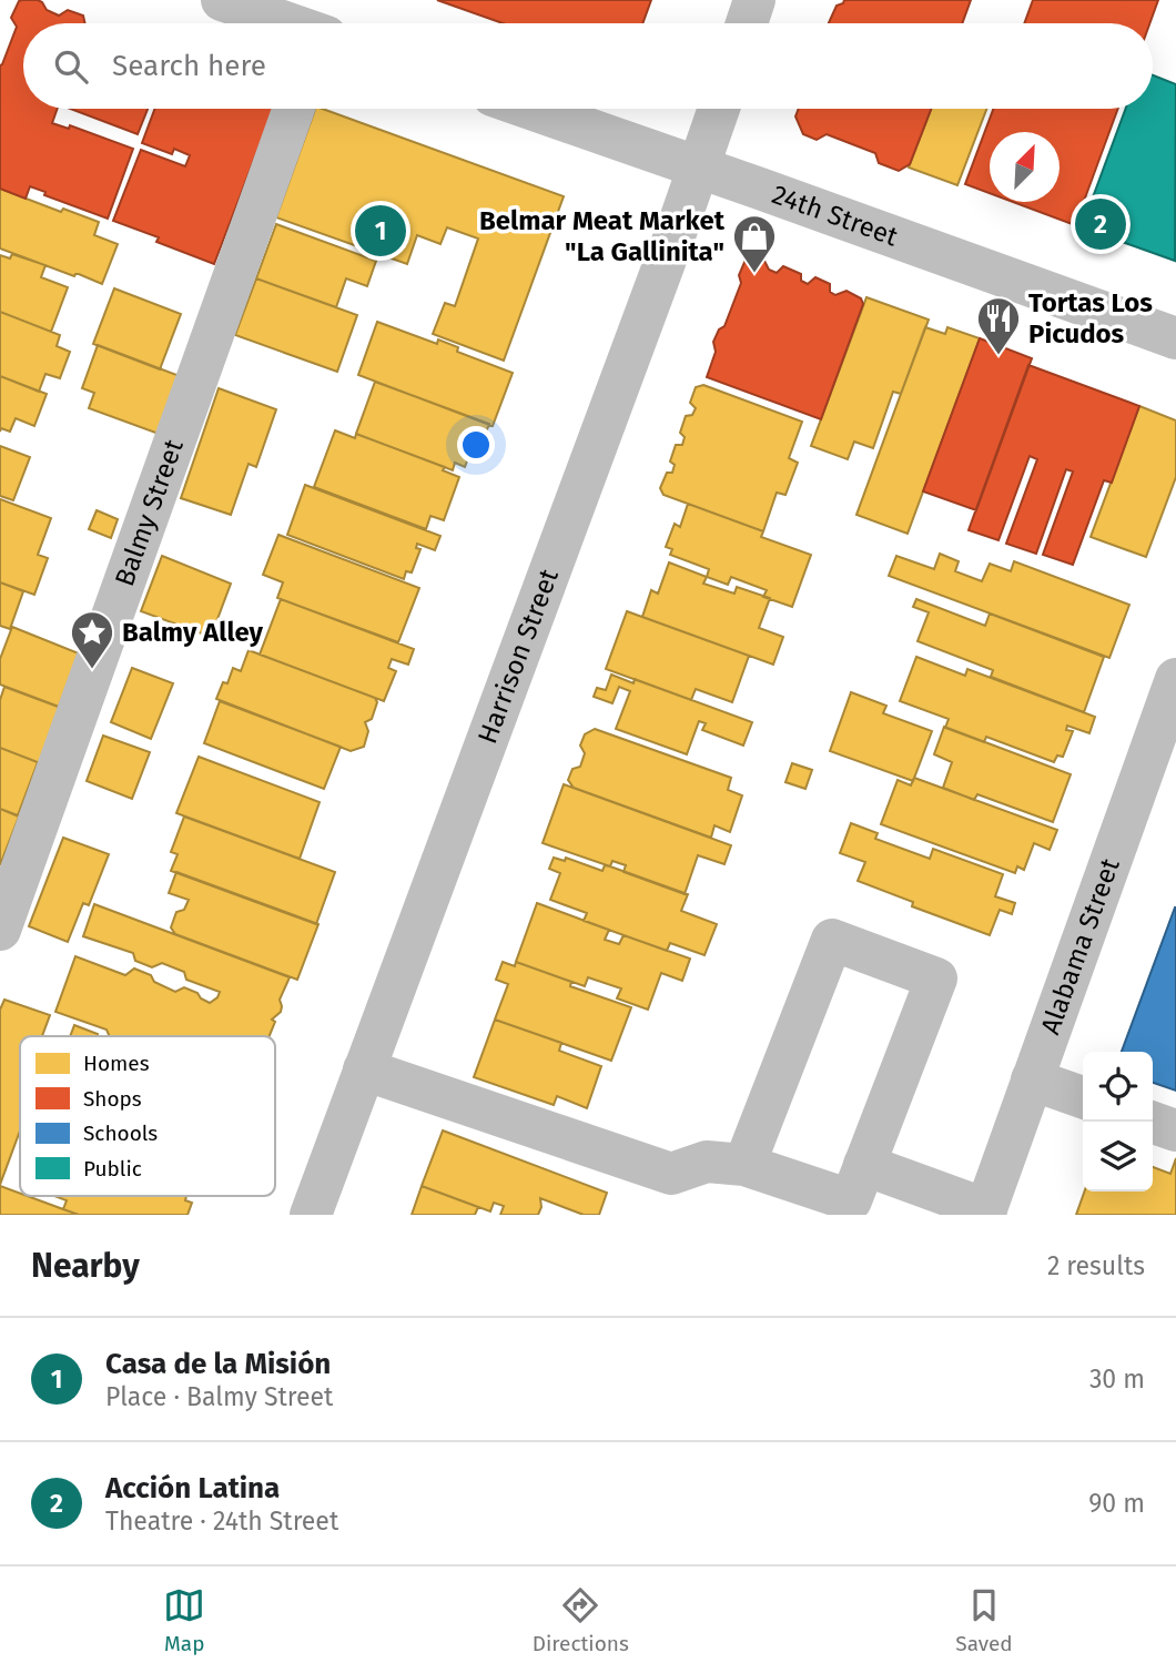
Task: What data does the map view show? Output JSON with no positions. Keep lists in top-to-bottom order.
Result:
{
  "streets": {
    "street": [
      "24th Street",
      "Balmy Street",
      "Harrison Street",
      "Alabama Street"
    ]
  },
  "crossings": [
    ["24th Street", "Harrison Street"]
  ],
  "places": {
    "shop": ["Belmar Meat Market \"La Gallinita\""],
    "restaurant": ["Tortas Los Picudos"],
    "place": ["Balmy Alley"]
  },
  "legend": [
    "Homes",
    "Shops",
    "Schools",
    "Public"
  ],
  "north": "top right",
  "page": {
    "search": "Search here",
    "pins": ["2", "1"],
    "heading": ["Nearby", "2 results"],
    "list": [
      {
        "mark": "1",
        "name": "Casa de la Misión",
        "note": "Place · Balmy Street",
        "value": "30 m"
      },
      {
        "mark": "2",
        "name": "Acción Latina",
        "note": "Theatre · 24th Street",
        "value": "90 m"
      }
    ],
    "nav": ["Map", "Directions", "Saved"]
  }
}
